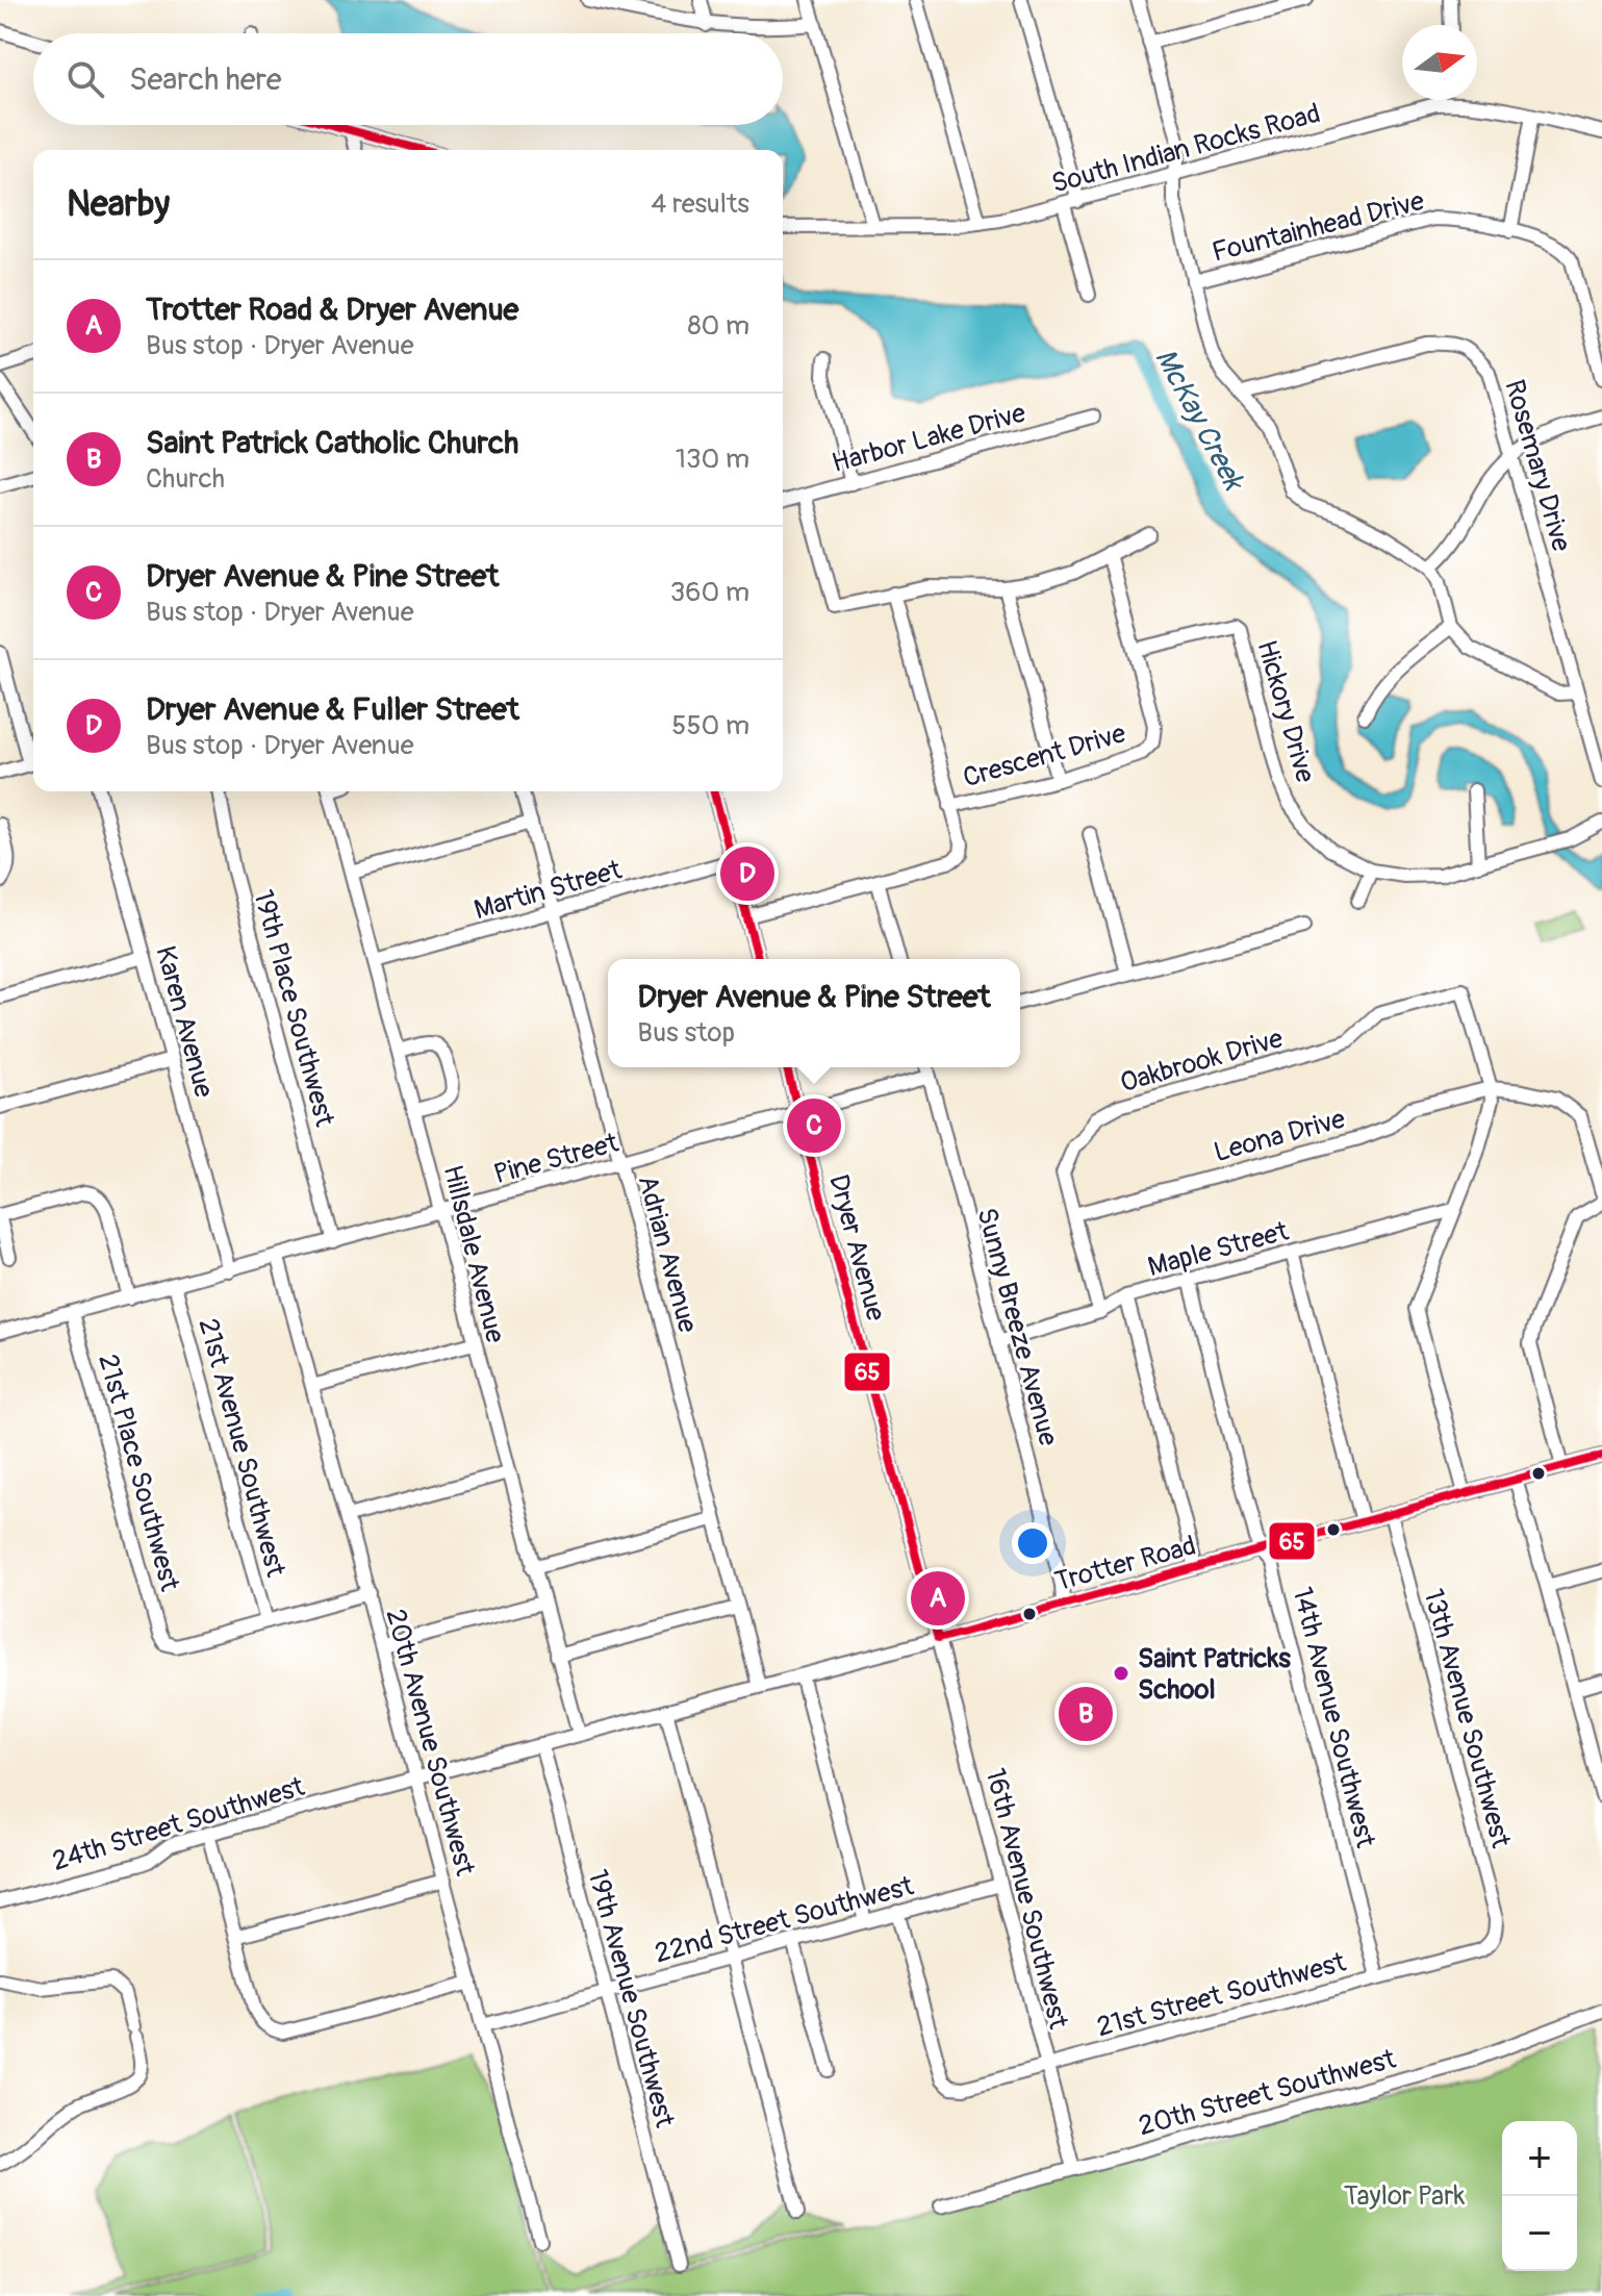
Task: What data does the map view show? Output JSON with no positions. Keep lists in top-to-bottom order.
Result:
{
  "streets": {
    "street": [
      "South Indian Rocks Road",
      "Fountainhead Drive",
      "Harbor Lake Drive",
      "Rosemary Drive",
      "Hickory Drive",
      "Crescent Drive",
      "Martin Street",
      "19th Place Southwest",
      "Karen Avenue",
      "Oakbrook Drive",
      "Leona Drive",
      "Pine Street",
      "Dryer Avenue",
      "Maple Street",
      "Hillsdale Avenue",
      "Adrian Avenue",
      "Sunny Breeze Avenue",
      "21st Avenue Southwest",
      "21st Place Southwest",
      "Trotter Road",
      "14th Avenue Southwest",
      "13th Avenue Southwest",
      "20th Avenue Southwest",
      "24th Street Southwest",
      "16th Avenue Southwest",
      "22nd Street Southwest",
      "21st Street Southwest",
      "19th Avenue Southwest",
      "20th Street Southwest"
    ]
  },
  "crossings": [
    ["Martin Street", "Hillsdale Avenue"],
    ["Martin Street", "Adrian Avenue"],
    ["19th Place Southwest", "Pine Street"],
    ["Karen Avenue", "Pine Street"],
    ["Oakbrook Drive", "Leona Drive"],
    ["Oakbrook Drive", "Maple Street"],
    ["Pine Street", "Dryer Avenue"],
    ["Pine Street", "Hillsdale Avenue"],
    ["Pine Street", "Adrian Avenue"],
    ["Pine Street", "Sunny Breeze Avenue"],
    ["Pine Street", "21st Avenue Southwest"],
    ["Pine Street", "21st Place Southwest"],
    ["Pine Street", "20th Avenue Southwest"],
    ["Dryer Avenue", "Trotter Road"],
    ["Dryer Avenue", "16th Avenue Southwest"],
    ["Maple Street", "Sunny Breeze Avenue"],
    ["Maple Street", "14th Avenue Southwest"],
    ["Hillsdale Avenue", "Trotter Road"],
    ["Adrian Avenue", "Trotter Road"],
    ["Sunny Breeze Avenue", "Trotter Road"],
    ["21st Avenue Southwest", "21st Place Southwest"],
    ["Trotter Road", "14th Avenue Southwest"],
    ["Trotter Road", "13th Avenue Southwest"],
    ["Trotter Road", "20th Avenue Southwest"],
    ["Trotter Road", "24th Street Southwest"],
    ["Trotter Road", "16th Avenue Southwest"],
    ["Trotter Road", "19th Avenue Southwest"],
    ["14th Avenue Southwest", "21st Street Southwest"],
    ["13th Avenue Southwest", "21st Street Southwest"],
    ["20th Avenue Southwest", "24th Street Southwest"],
    ["20th Avenue Southwest", "22nd Street Southwest"],
    ["16th Avenue Southwest", "22nd Street Southwest"],
    ["16th Avenue Southwest", "21st Street Southwest"],
    ["16th Avenue Southwest", "20th Street Southwest"],
    ["22nd Street Southwest", "21st Street Southwest"],
    ["22nd Street Southwest", "19th Avenue Southwest"]
  ],
  "water": ["McKay Creek"],
  "parks": ["Taylor Park"],
  "places": ["Saint Patricks School"],
  "lines": ["transit line 65"],
  "north": "right",
  "page": {
    "search": "Search here",
    "heading": ["Nearby", "4 results"],
    "list": [
      {
        "mark": "A",
        "name": "Trotter Road & Dryer Avenue",
        "note": "Bus stop · Dryer Avenue",
        "value": "80 m"
      },
      {
        "mark": "B",
        "name": "Saint Patrick Catholic Church",
        "note": "Church",
        "value": "130 m"
      },
      {
        "mark": "C",
        "name": "Dryer Avenue & Pine Street",
        "note": "Bus stop · Dryer Avenue",
        "value": "360 m"
      },
      {
        "mark": "D",
        "name": "Dryer Avenue & Fuller Street",
        "note": "Bus stop · Dryer Avenue",
        "value": "550 m"
      }
    ],
    "pins": [
      "D",
      "C",
      "A",
      "B"
    ],
    "popup": ["Dryer Avenue & Pine Street", "Bus stop"],
    "map_buttons": ["+", "−"]
  }
}
